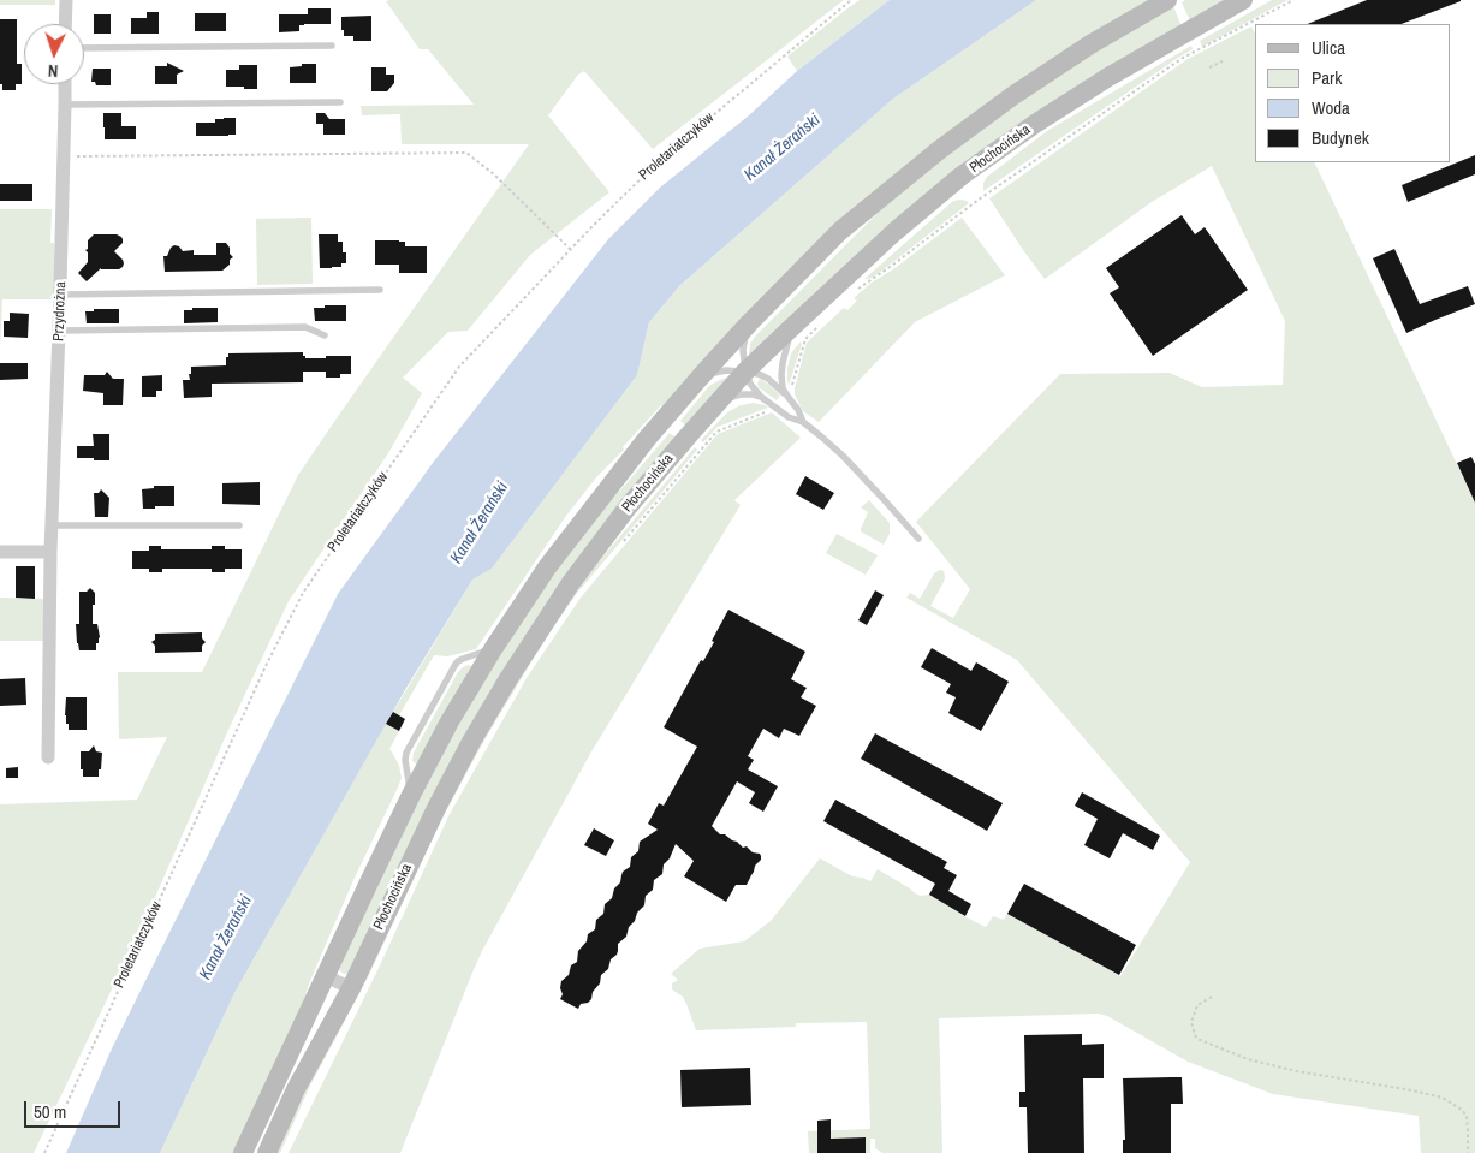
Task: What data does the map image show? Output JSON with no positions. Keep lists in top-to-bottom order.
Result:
{
  "streets": {
    "main road": ["Płochocińska"],
    "street": ["Przydrożna"],
    "path": ["Proletariatczyków"]
  },
  "water": ["Kanał Żerański"],
  "legend": [
    "Ulica",
    "Park",
    "Woda",
    "Budynek"
  ],
  "scale_bar": "50 m",
  "north": "bottom"
}
